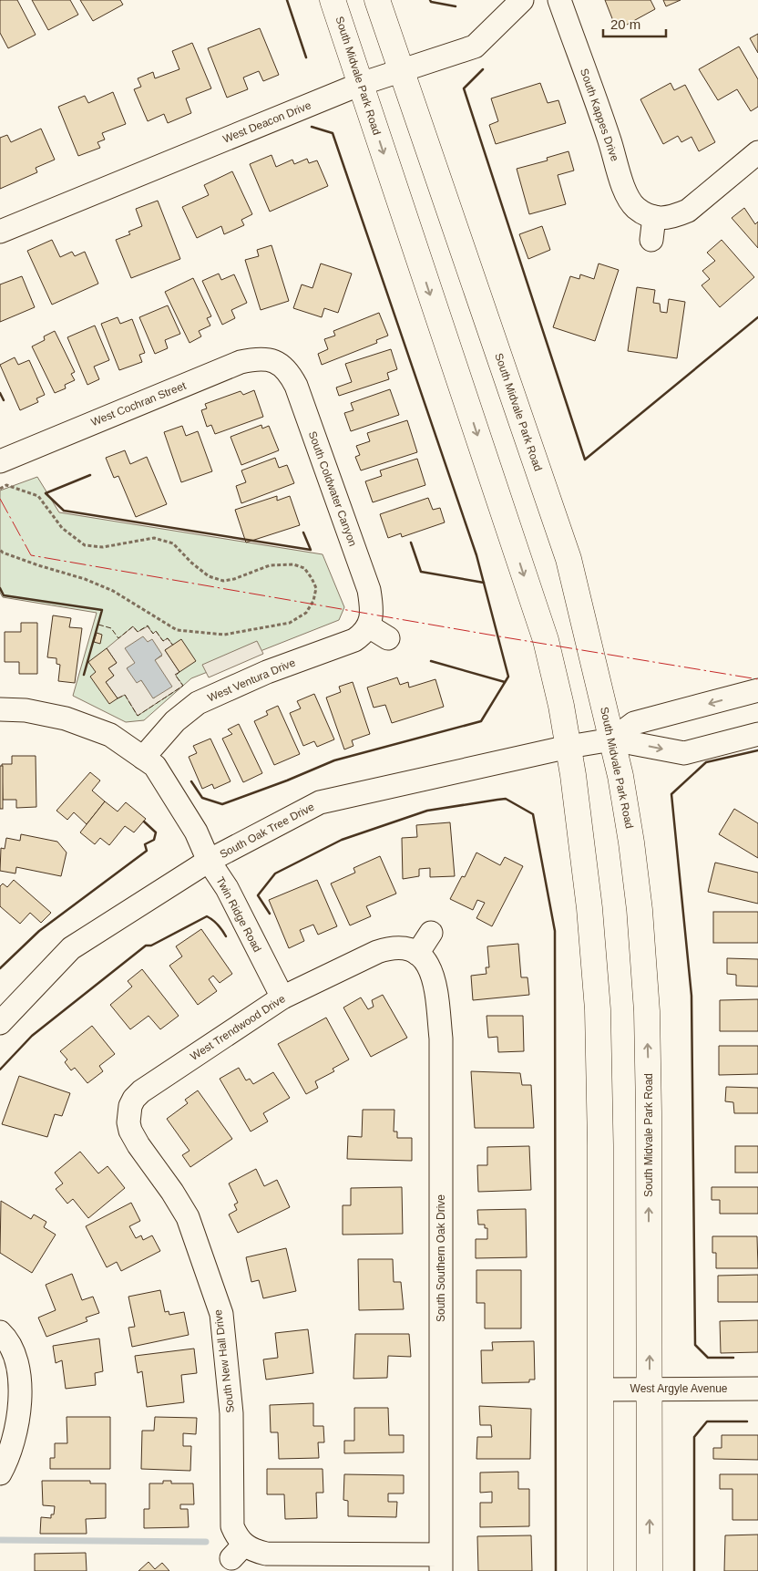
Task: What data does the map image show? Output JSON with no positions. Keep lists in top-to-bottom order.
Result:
{
  "streets": {
    "main road": ["South Midvale Park Road"],
    "street": [
      "South Kappes Drive",
      "West Deacon Drive",
      "West Cochran Street",
      "South Coldwater Canyon",
      "West Ventura Drive",
      "South Oak Tree Drive",
      "Twin Ridge Road",
      "West Trendwood Drive",
      "South Southern Oak Drive",
      "South New Hall Drive",
      "West Argyle Avenue"
    ]
  },
  "crossings": [
    ["South Midvale Park Road", "West Deacon Drive"],
    ["South Midvale Park Road", "South Oak Tree Drive"],
    ["South Midvale Park Road", "West Argyle Avenue"],
    ["West Cochran Street", "South Coldwater Canyon"],
    ["South Coldwater Canyon", "West Ventura Drive"],
    ["West Ventura Drive", "Twin Ridge Road"],
    ["South Oak Tree Drive", "Twin Ridge Road"],
    ["Twin Ridge Road", "West Trendwood Drive"],
    ["West Trendwood Drive", "South Southern Oak Drive"],
    ["West Trendwood Drive", "South New Hall Drive"],
    ["South Southern Oak Drive", "South New Hall Drive"]
  ],
  "scale_bar": "20 m"
}
